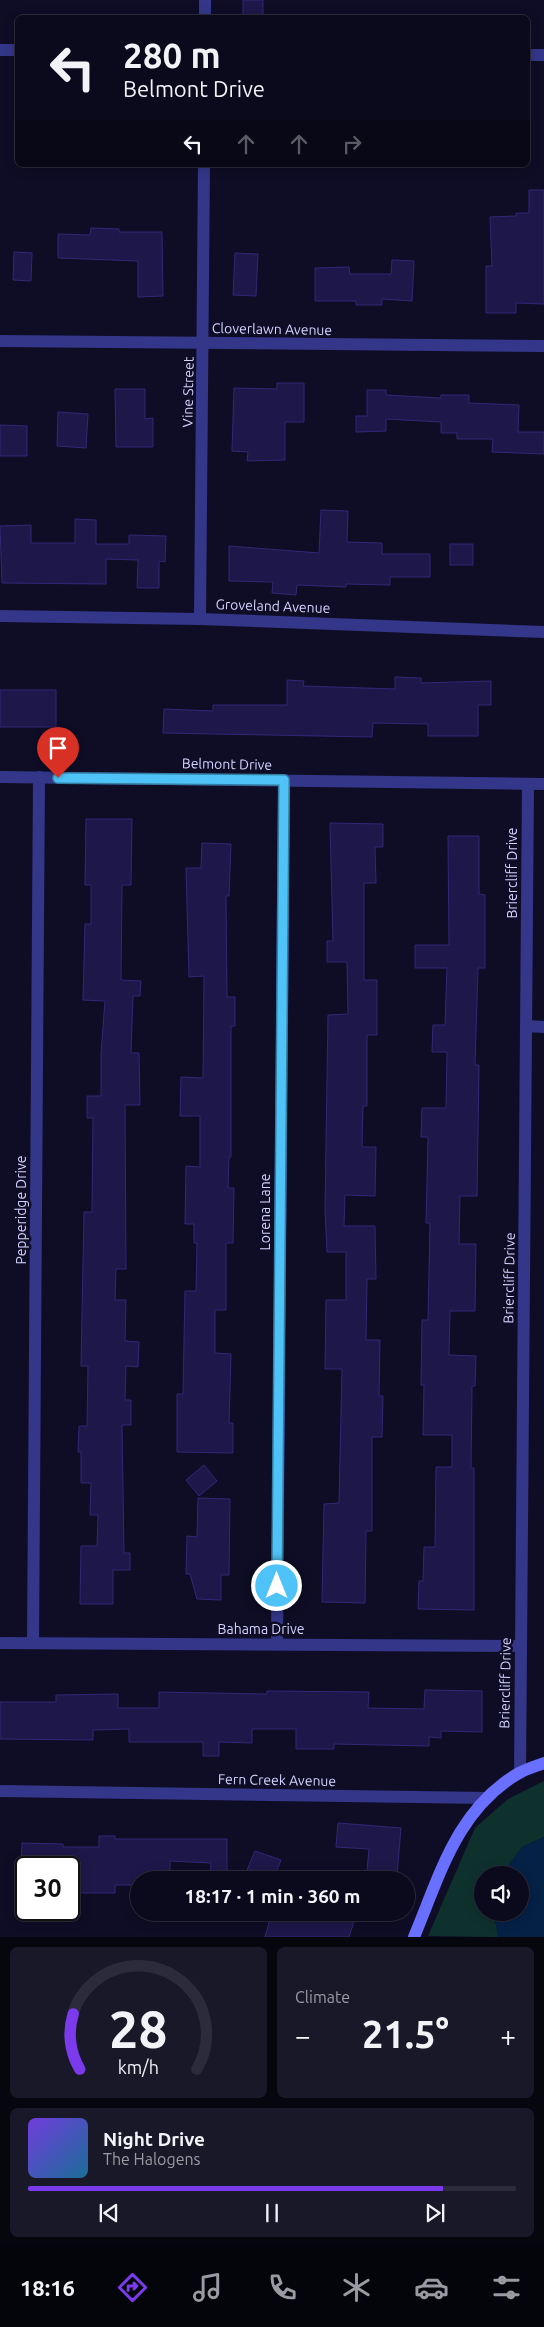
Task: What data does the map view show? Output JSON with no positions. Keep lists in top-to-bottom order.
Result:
{
  "streets": {
    "street": [
      "Cloverlawn Avenue",
      "Vine Street",
      "Groveland Avenue",
      "Belmont Drive",
      "Briercliff Drive",
      "Pepperidge Drive",
      "Lorena Lane",
      "Bahama Drive",
      "Fern Creek Avenue"
    ]
  },
  "crossings": [
    ["Cloverlawn Avenue", "Vine Street"],
    ["Vine Street", "Groveland Avenue"],
    ["Belmont Drive", "Briercliff Drive"],
    ["Belmont Drive", "Pepperidge Drive"],
    ["Belmont Drive", "Lorena Lane"],
    ["Briercliff Drive", "Bahama Drive"],
    ["Pepperidge Drive", "Bahama Drive"],
    ["Lorena Lane", "Bahama Drive"]
  ],
  "page": {
    "turn": ["280 m", "Belmont Drive"],
    "limit": "30",
    "trip": "18:17 · 1 min · 360 m",
    "tile": "Climate",
    "heat": ["−", "21.5°", "+"],
    "song": ["Night Drive", "The Halogens"],
    "tabs": "18:16",
    "gauge": ["28", "km/h"]
  }
}
